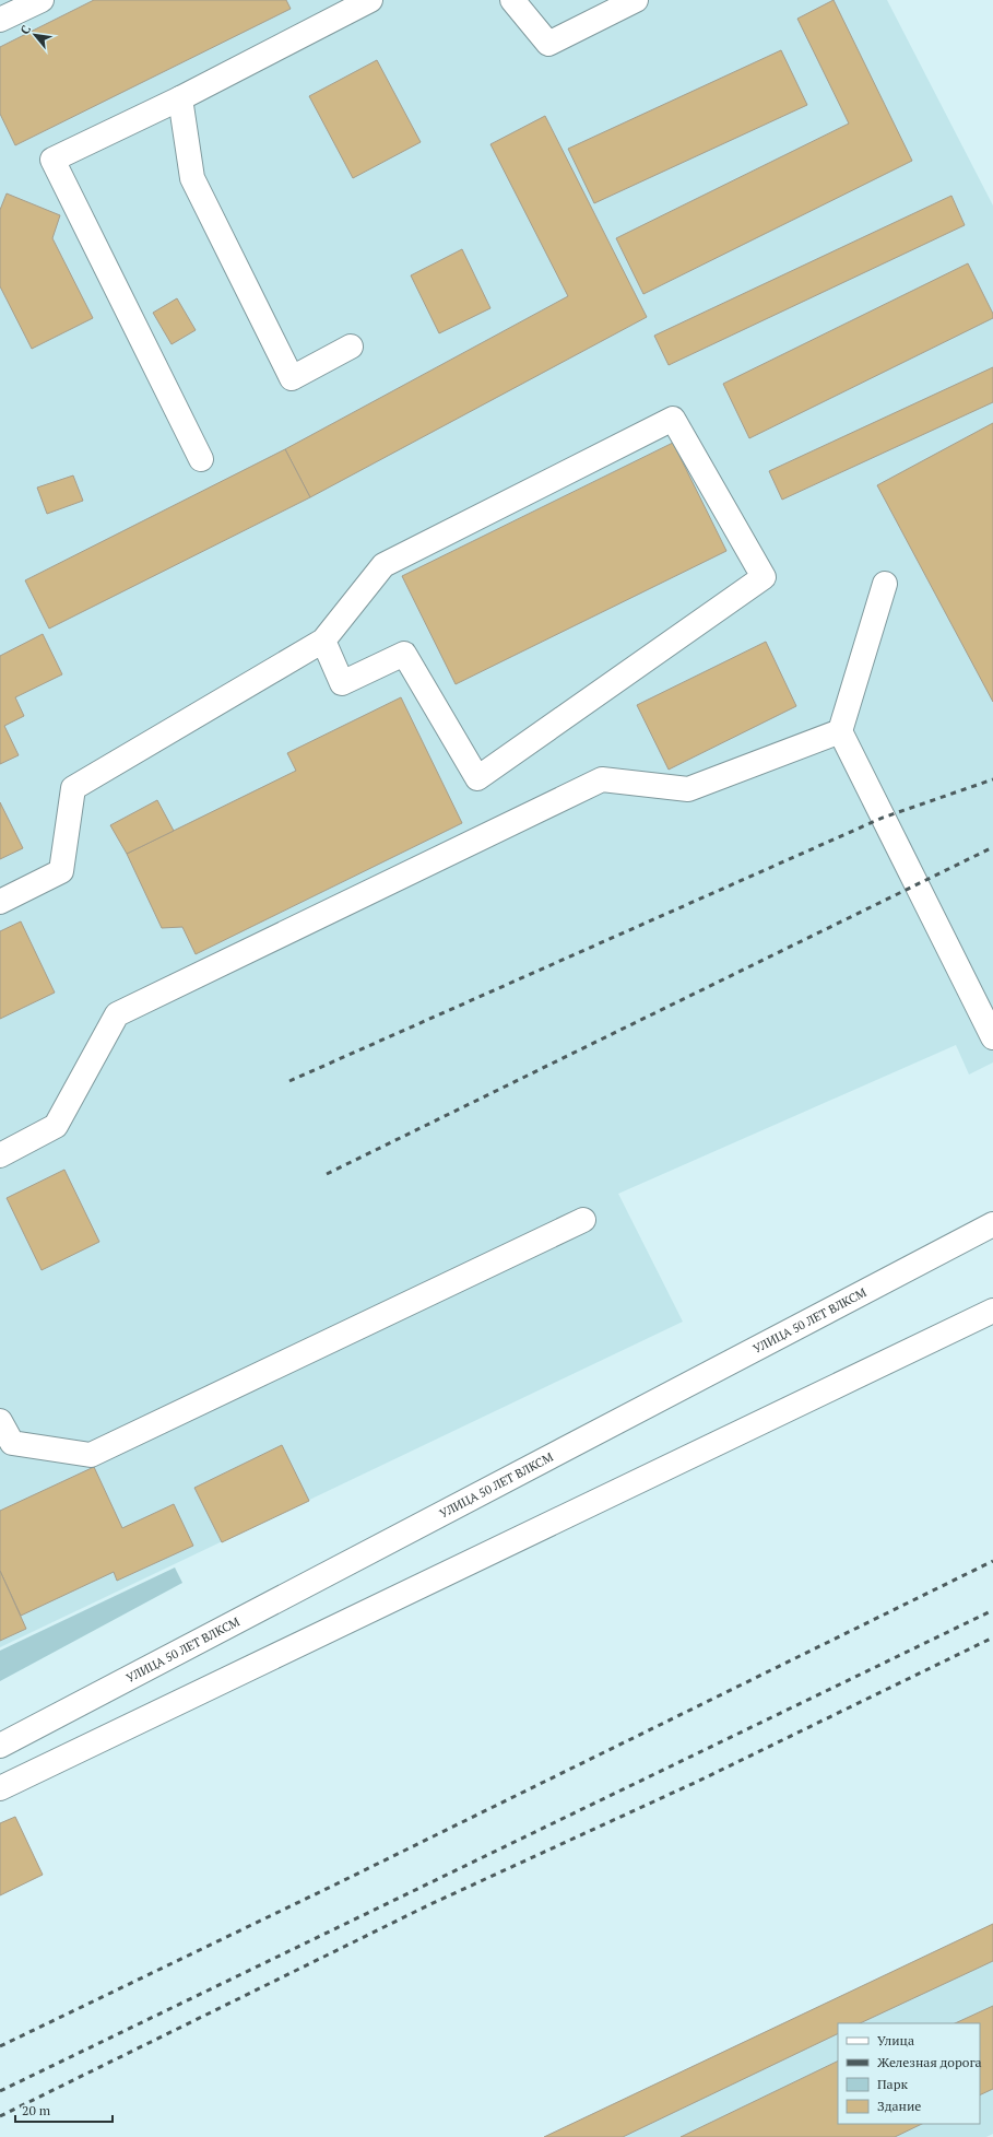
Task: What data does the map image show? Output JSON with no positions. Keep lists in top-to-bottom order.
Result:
{
  "streets": {
    "street": ["УЛИЦА 50 ЛЕТ ВЛКСМ"]
  },
  "legend": [
    "Улица",
    "Железная дорога",
    "Парк",
    "Здание"
  ],
  "scale_bar": "20 m",
  "north": "top left"
}
